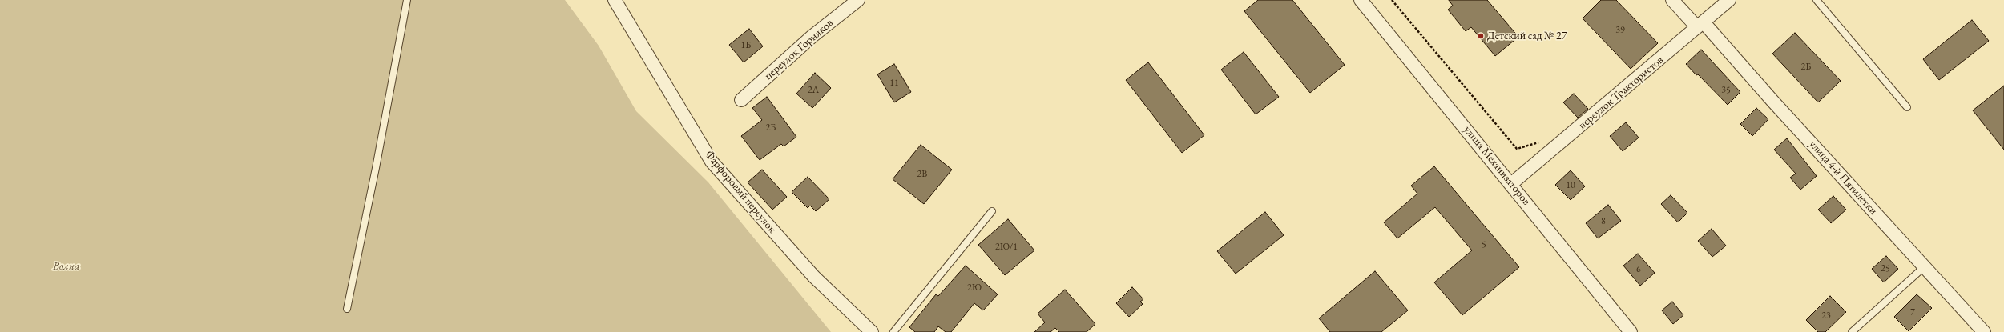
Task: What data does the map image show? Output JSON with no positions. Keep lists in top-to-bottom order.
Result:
{
  "streets": {
    "street": [
      "переулок Горняков",
      "переулок Трактористов",
      "улица Механизаторов",
      "улица 4-й Пятилетки",
      "Фарфоровый переулок"
    ]
  },
  "crossings": [
    ["переулок Трактористов", "улица Механизаторов"],
    ["переулок Трактористов", "улица 4-й Пятилетки"]
  ],
  "parks": ["Волна"],
  "places": ["Детский сад № 27"],
  "house_numbers": [
    "39",
    "1Б",
    "2Б",
    "11",
    "2А",
    "35",
    "2Б",
    "2В",
    "10",
    "8",
    "5",
    "2Ю/1",
    "25",
    "6",
    "2Ю",
    "7",
    "23"
  ]
}
